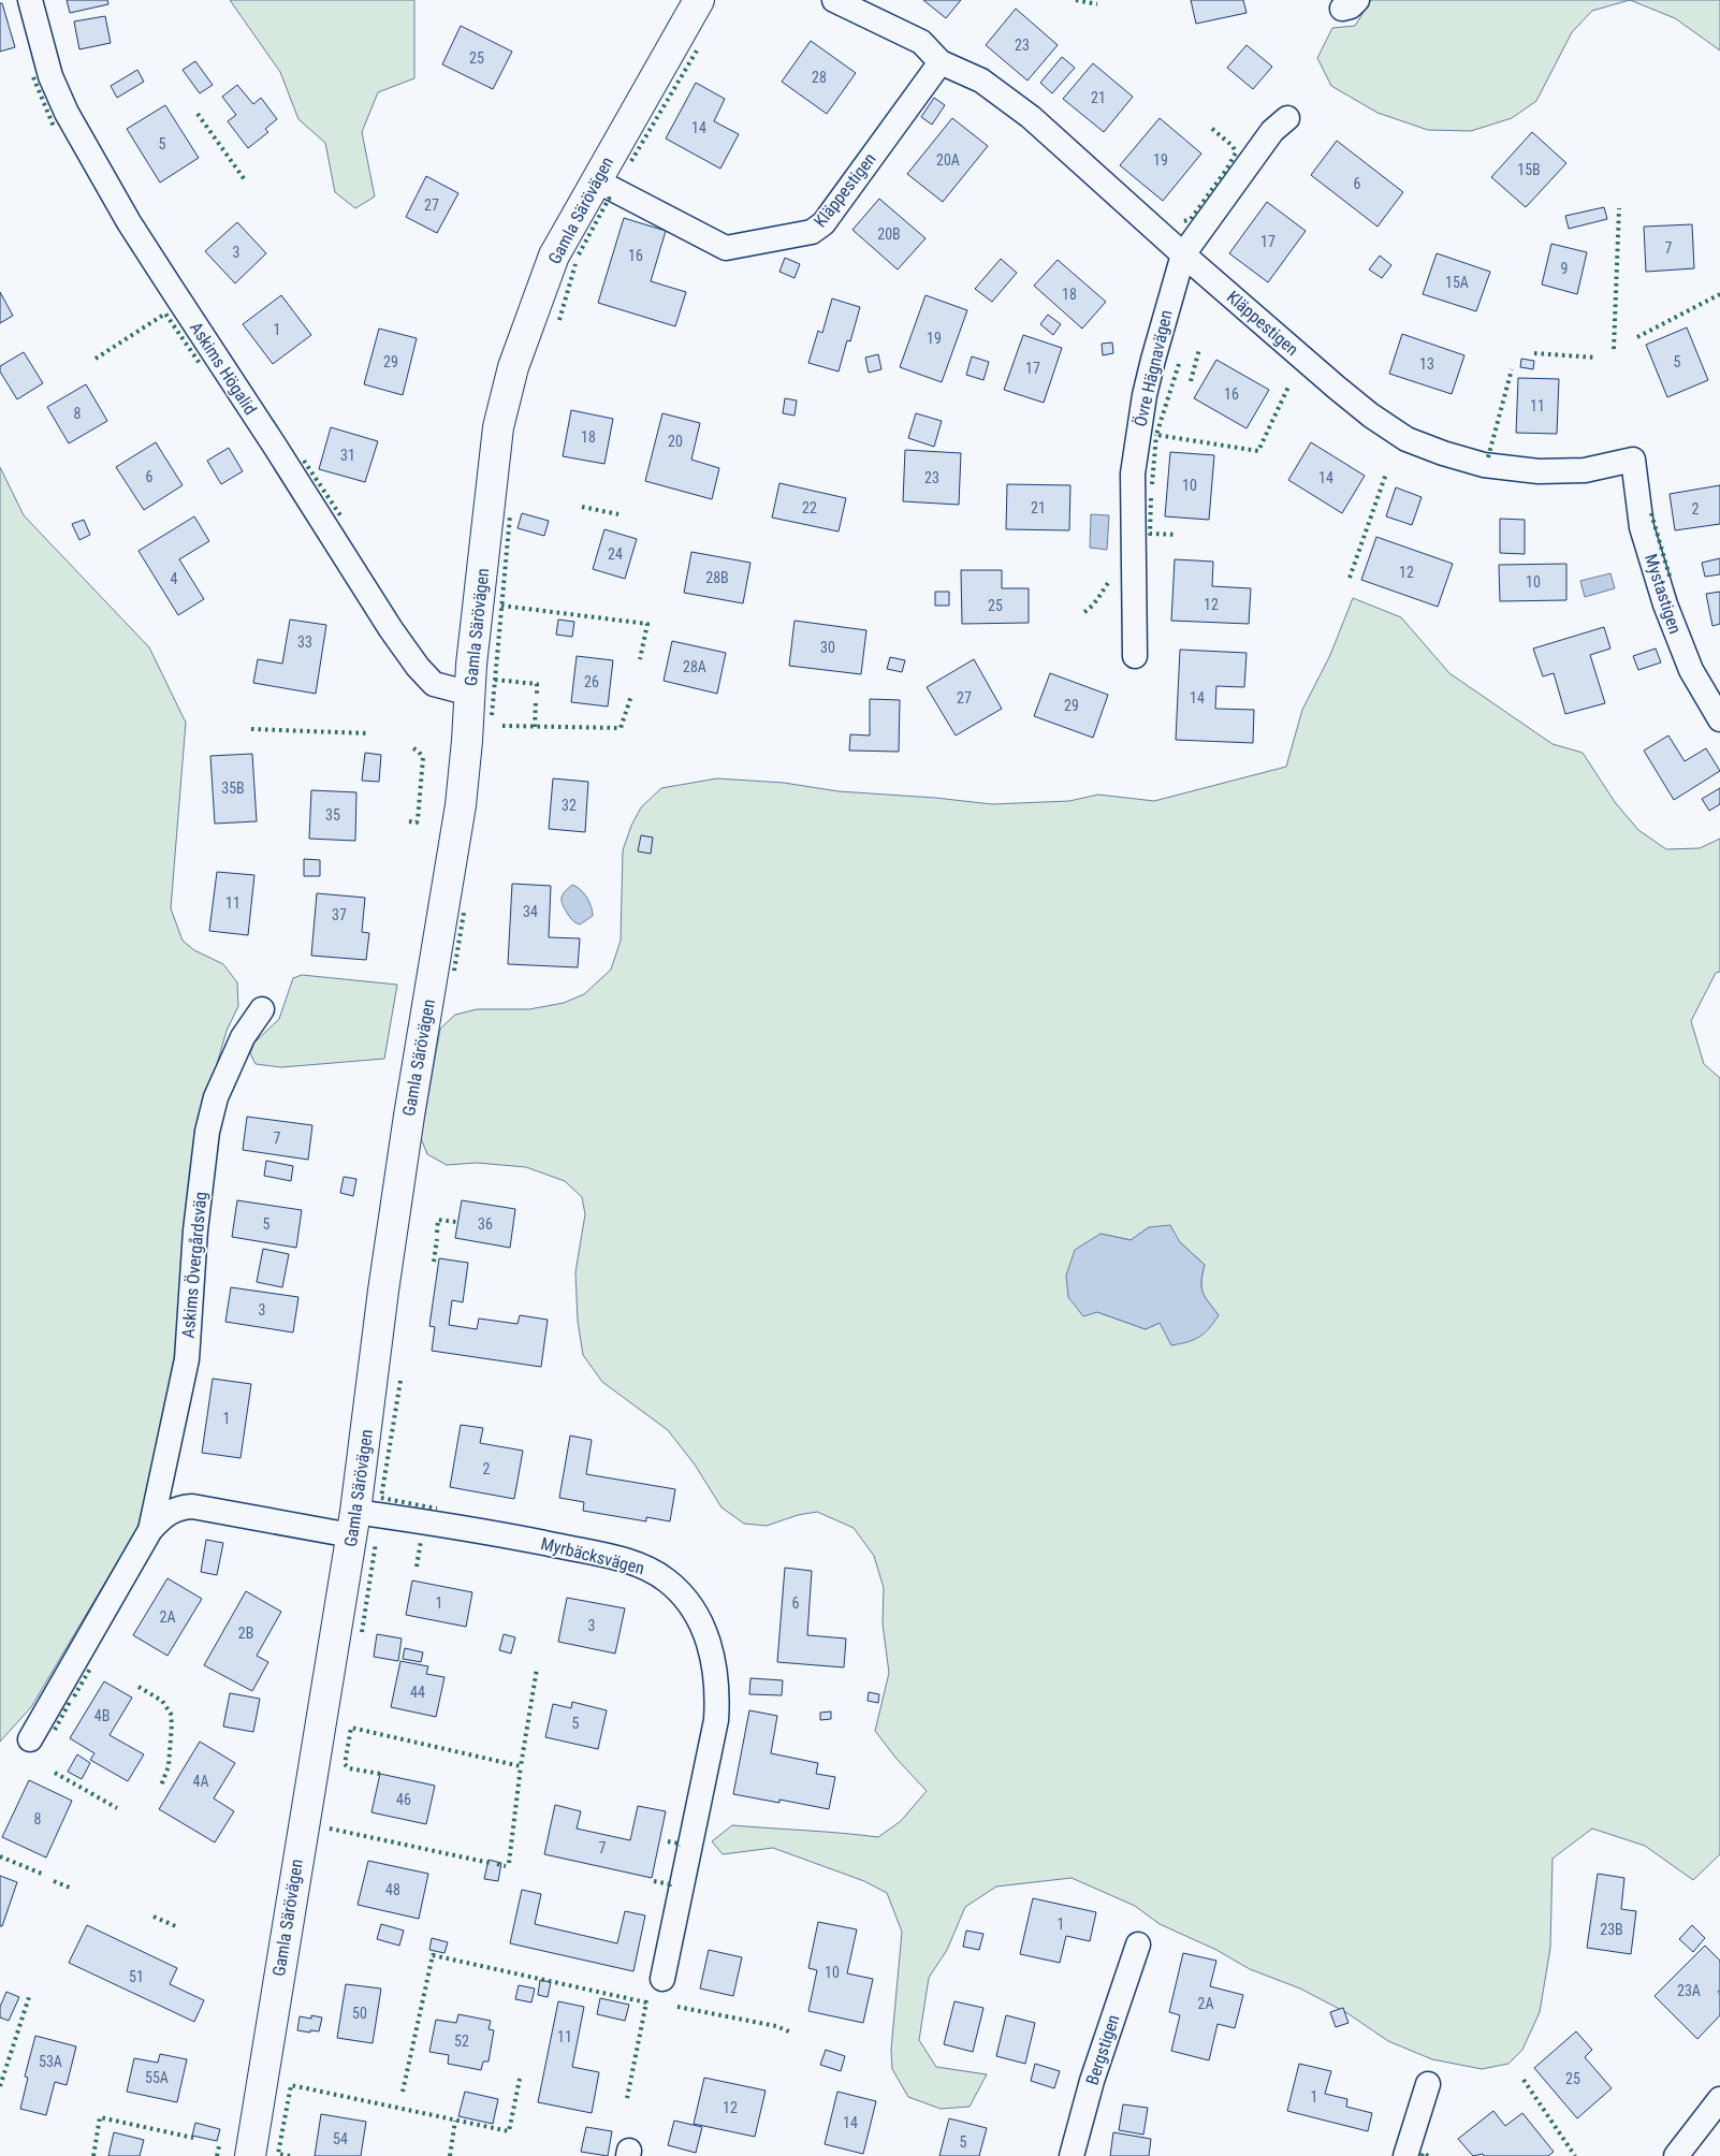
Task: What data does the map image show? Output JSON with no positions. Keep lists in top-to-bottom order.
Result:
{
  "streets": {
    "street": [
      "Kläppestigen",
      "Gamla Särövägen",
      "Askims Högalid",
      "Övre Hägnavägen",
      "Mystastigen",
      "Askims Övergårdsväg",
      "Myrbäcksvägen",
      "Bergstigen"
    ]
  },
  "crossings": [
    ["Kläppestigen", "Gamla Särövägen"],
    ["Kläppestigen", "Övre Hägnavägen"],
    ["Kläppestigen", "Mystastigen"],
    ["Gamla Särövägen", "Askims Högalid"],
    ["Gamla Särövägen", "Askims Övergårdsväg"],
    ["Gamla Särövägen", "Myrbäcksvägen"],
    ["Askims Övergårdsväg", "Myrbäcksvägen"]
  ],
  "house_numbers": [
    "23",
    "25",
    "28",
    "21",
    "14",
    "5",
    "20A",
    "19",
    "15B",
    "6",
    "27",
    "20B",
    "17",
    "7",
    "3",
    "16",
    "9",
    "15A",
    "18",
    "1",
    "19",
    "29",
    "5",
    "13",
    "17",
    "16",
    "11",
    "8",
    "18",
    "20",
    "31",
    "6",
    "23",
    "14",
    "10",
    "22",
    "21",
    "2",
    "24",
    "12",
    "28B",
    "4",
    "10",
    "12",
    "25",
    "33",
    "30",
    "28A",
    "26",
    "27",
    "14",
    "29",
    "35B",
    "32",
    "35",
    "11",
    "34",
    "37",
    "7",
    "5",
    "36",
    "3",
    "1",
    "2",
    "1",
    "6",
    "2A",
    "3",
    "2B",
    "44",
    "4B",
    "5",
    "4A",
    "46",
    "8",
    "7",
    "48",
    "1",
    "23B",
    "10",
    "51",
    "23A",
    "2A",
    "50",
    "11",
    "52",
    "53A",
    "55A",
    "25",
    "1",
    "12",
    "14",
    "54",
    "5"
  ]
}
